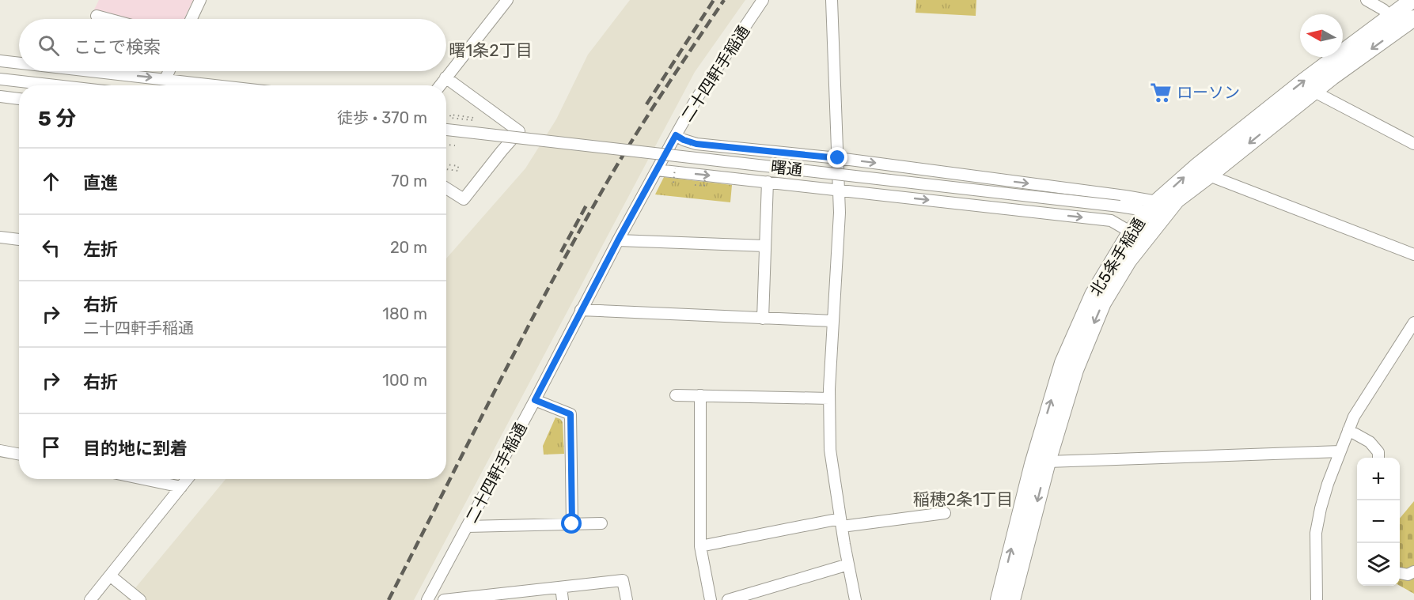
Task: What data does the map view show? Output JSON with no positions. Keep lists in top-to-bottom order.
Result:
{
  "streets": {
    "highway": ["北5条手稲通"],
    "street": ["二十四軒手稲通", "曙通"]
  },
  "crossings": [
    ["曙通", "北5条手稲通"]
  ],
  "districts": ["曙1条2丁目", "稲穂2条1丁目"],
  "places": {
    "supermarket": ["ローソン"]
  },
  "north": "left",
  "page": {
    "search": "ここで検索",
    "heading": ["5 分", "徒歩 · 370 m"],
    "list": [
      ["直進", "70 m"],
      ["左折", "20 m"],
      ["右折", "二十四軒手稲通", "180 m"],
      ["右折", "100 m"],
      "目的地に到着"
    ],
    "map_buttons": ["+", "−"]
  }
}
